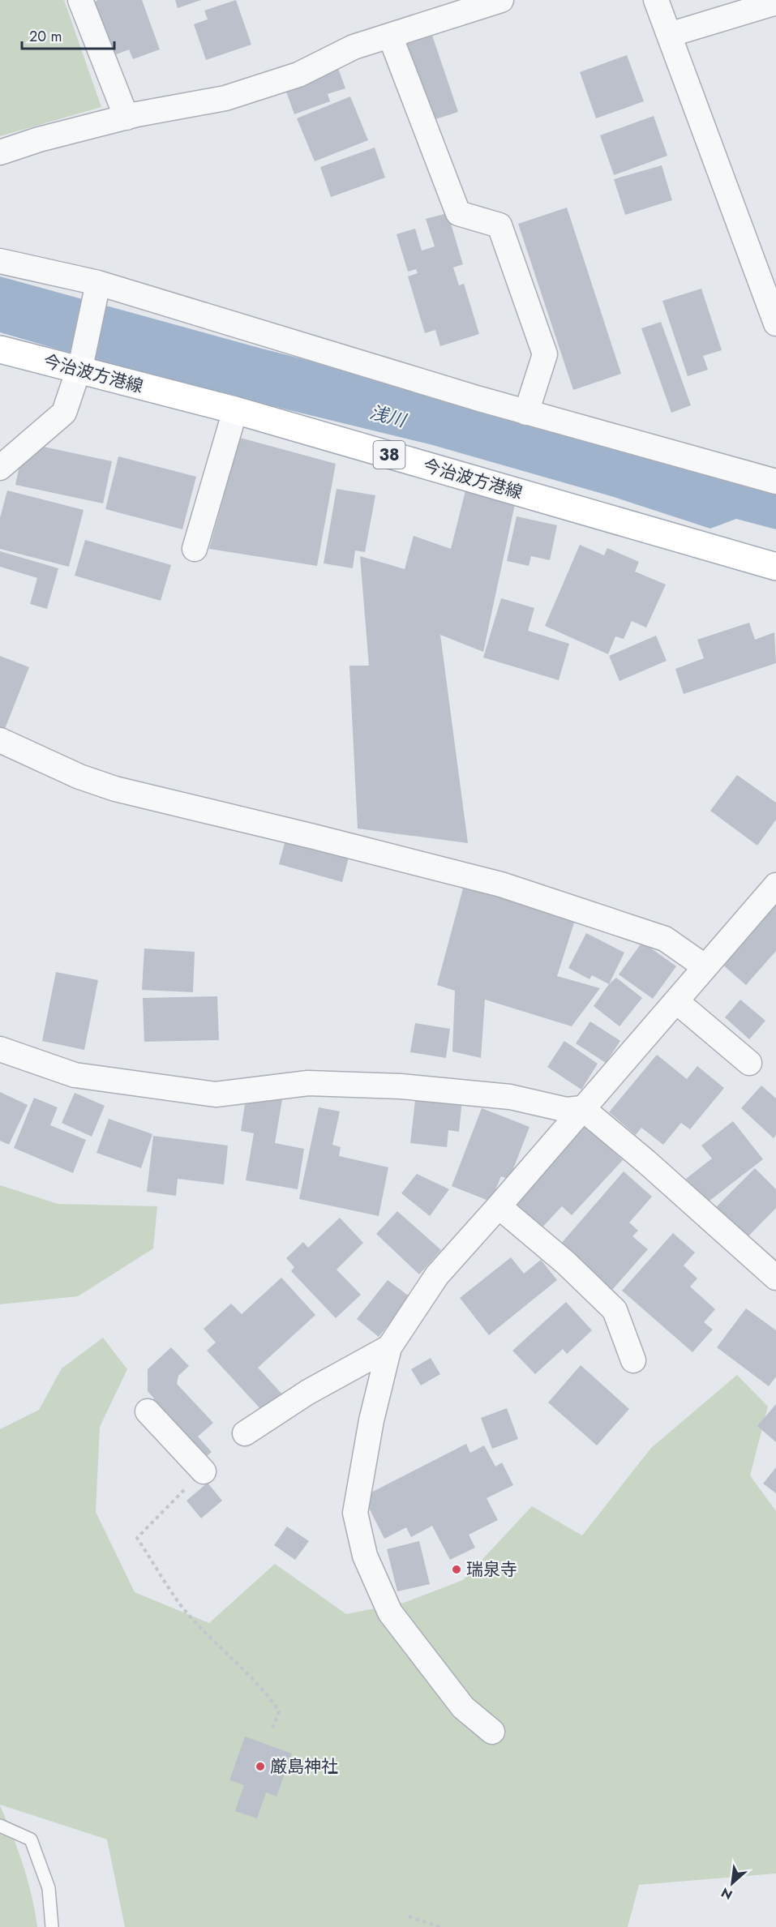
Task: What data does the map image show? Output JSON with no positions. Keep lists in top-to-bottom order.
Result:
{
  "streets": {
    "main road": ["今治波方港線", "38"]
  },
  "water": ["浅川"],
  "places": ["瑞泉寺", "厳島神社"],
  "scale_bar": "20 m",
  "north": "bottom left"
}
